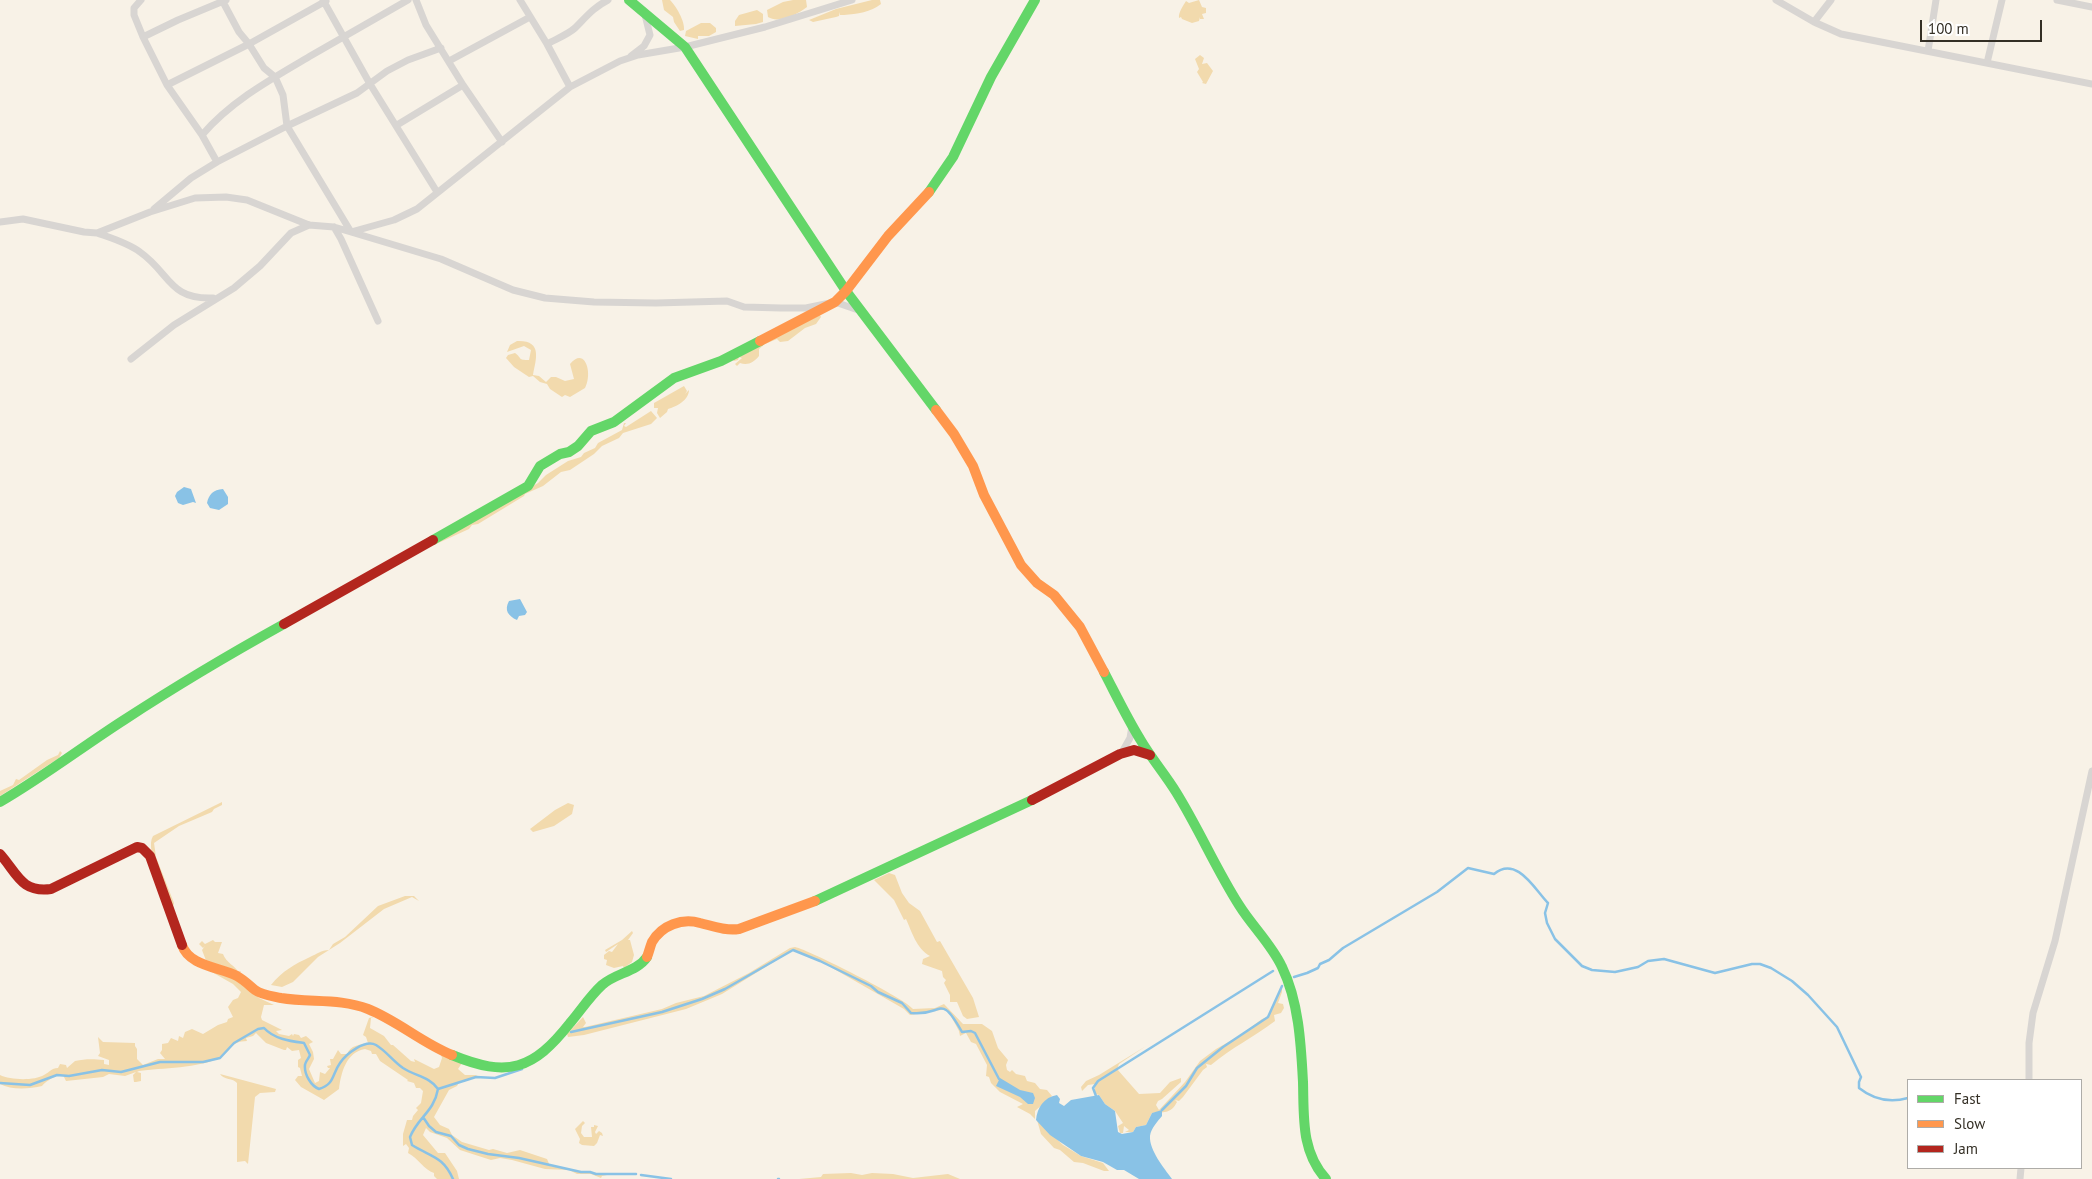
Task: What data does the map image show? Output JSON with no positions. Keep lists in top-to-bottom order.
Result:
{
  "legend": ["Fast", "Slow", "Jam"],
  "scale_bar": "100 m"
}
